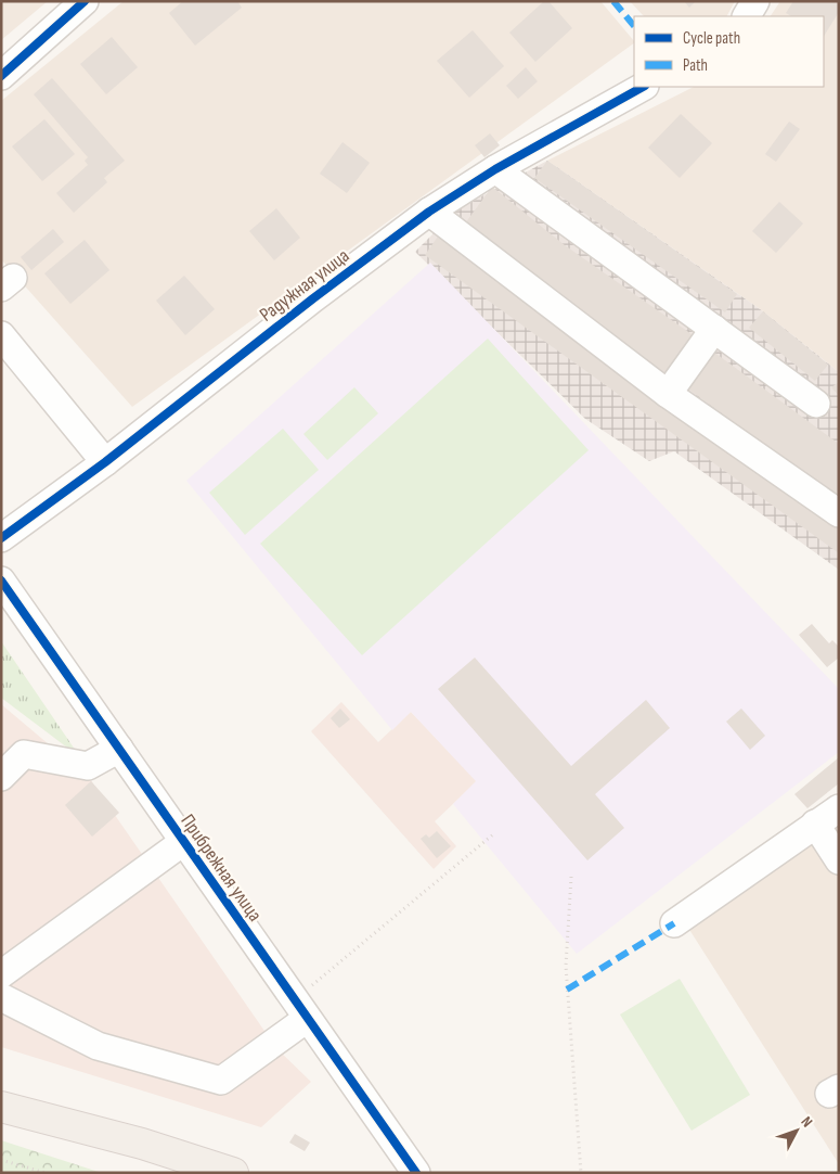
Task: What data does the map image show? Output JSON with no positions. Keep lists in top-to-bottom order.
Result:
{
  "streets": {
    "street": ["Радужная улица", "Прибрежная улица"]
  },
  "legend": ["Cycle path", "Path"],
  "north": "top right"
}
